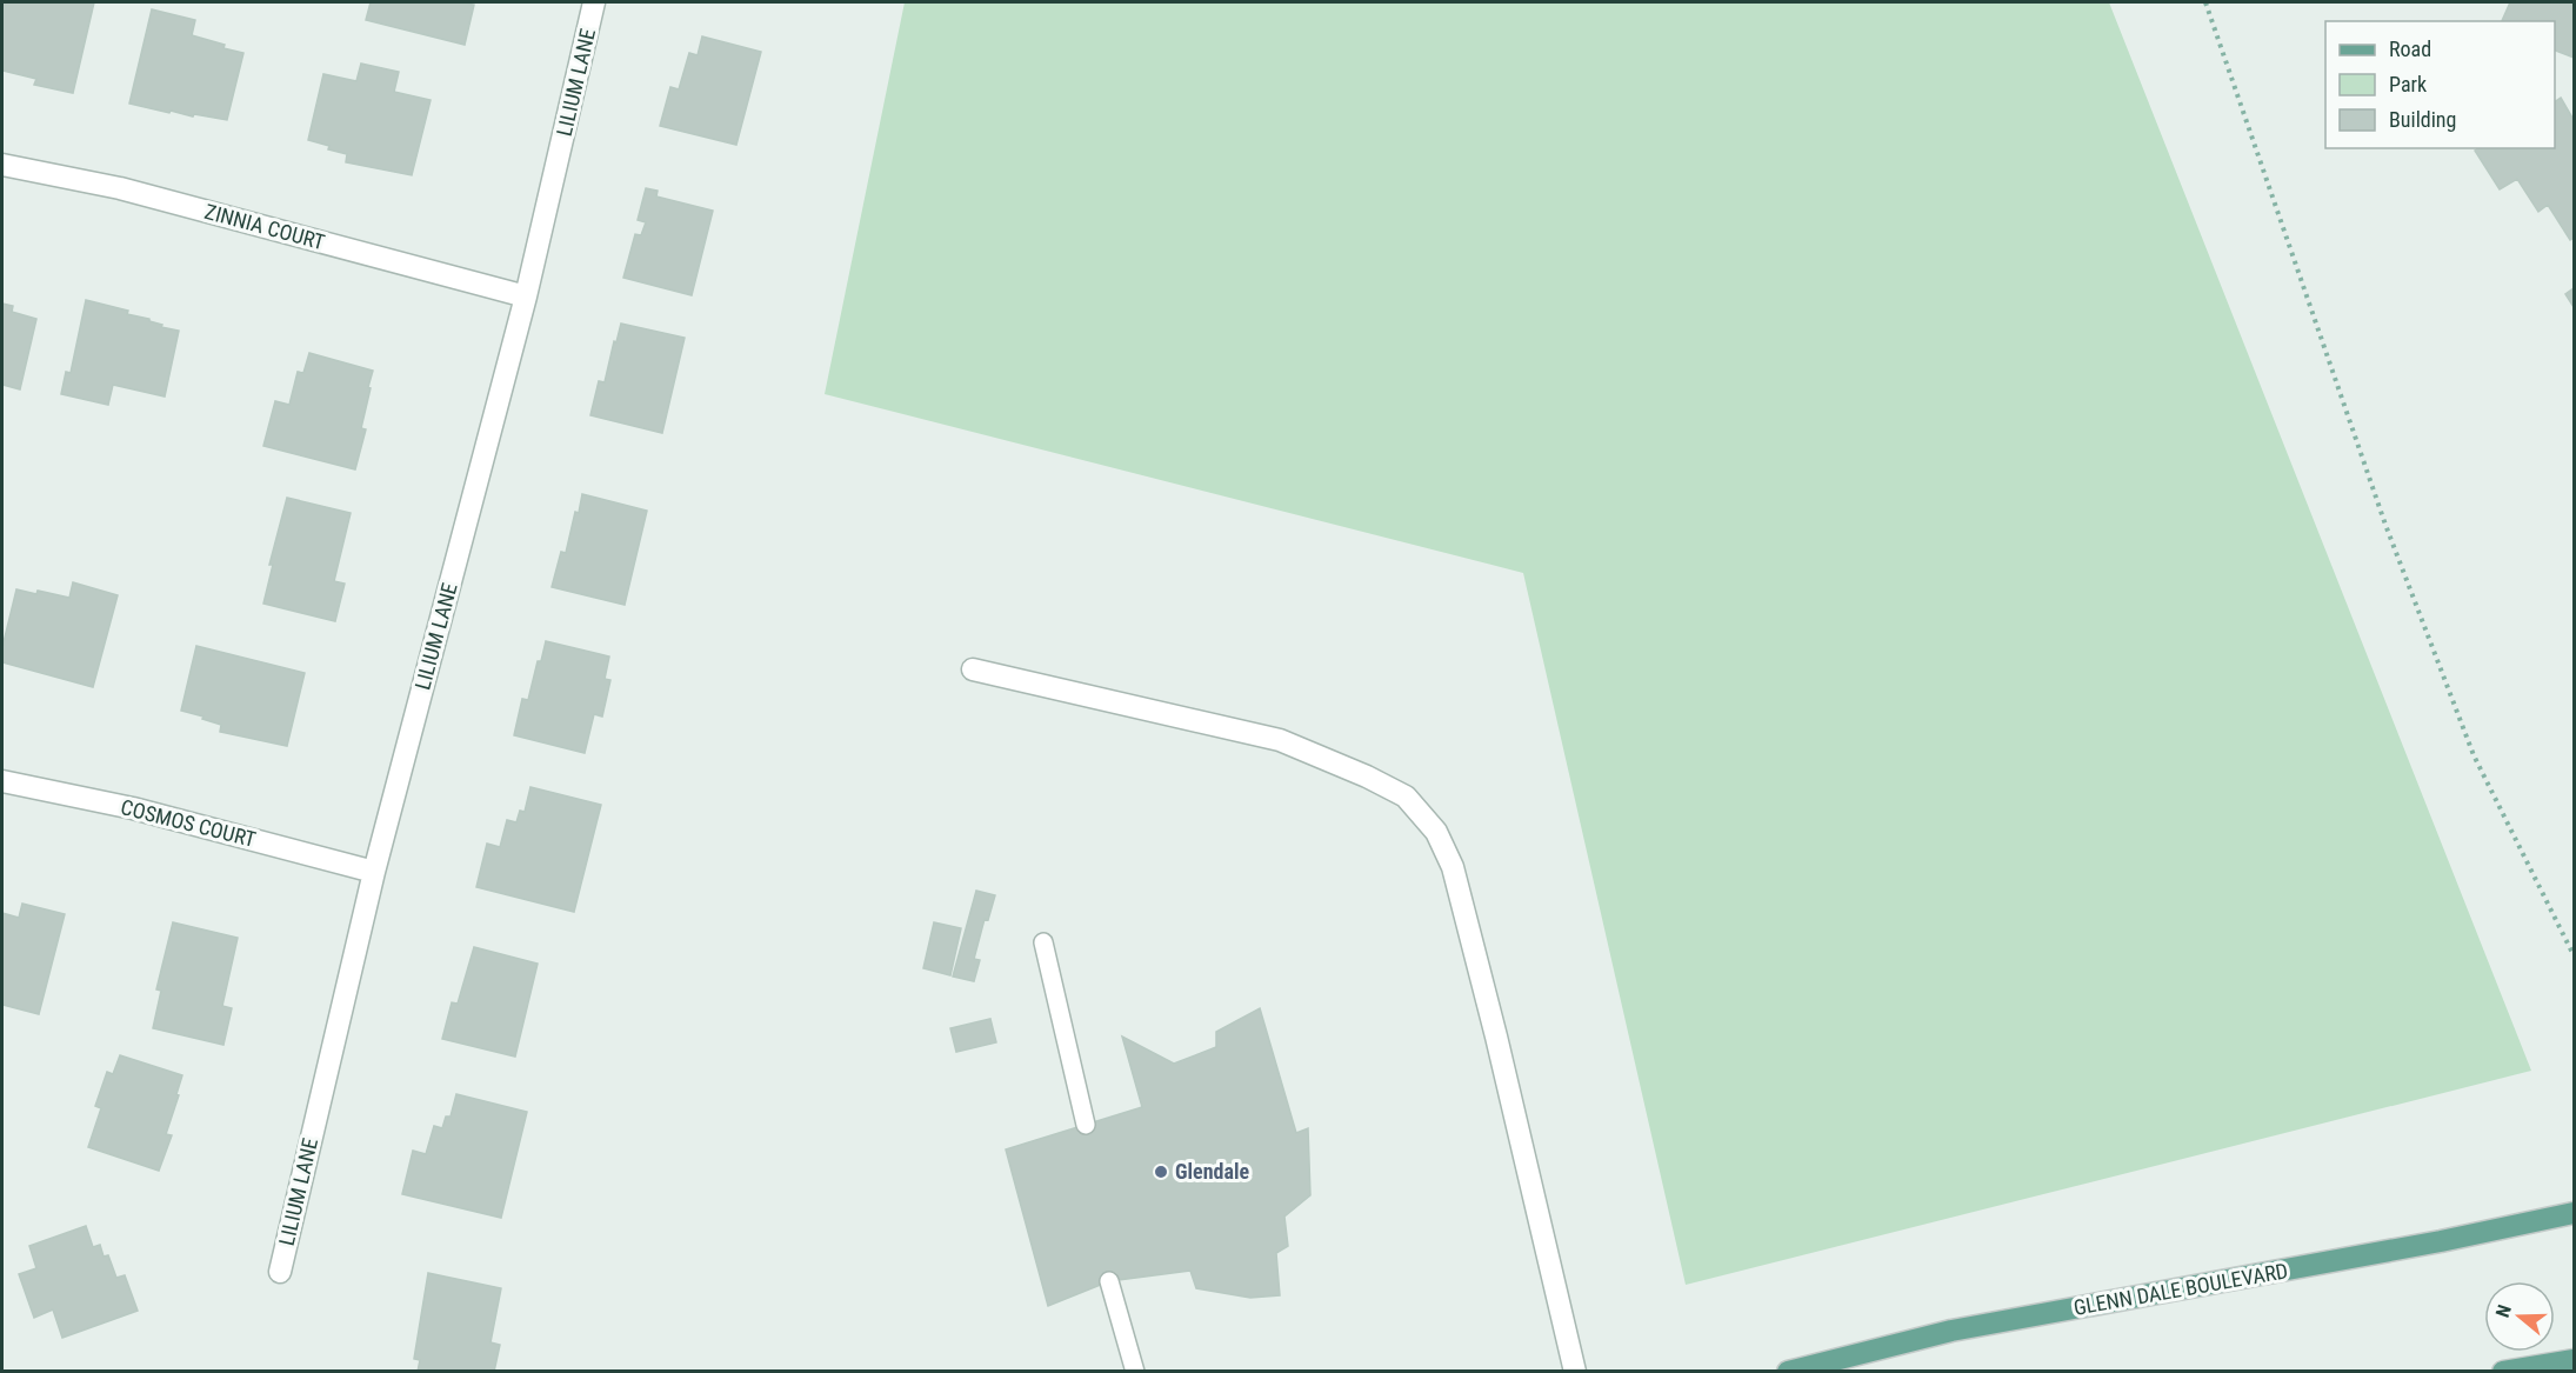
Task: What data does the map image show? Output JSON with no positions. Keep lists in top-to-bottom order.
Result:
{
  "streets": {
    "main road": ["GLENN DALE BOULEVARD"],
    "street": ["LILIUM LANE", "ZINNIA COURT", "COSMOS COURT"]
  },
  "crossings": [
    ["LILIUM LANE", "ZINNIA COURT"],
    ["LILIUM LANE", "COSMOS COURT"]
  ],
  "places": ["Glendale"],
  "legend": ["Road", "Park", "Building"],
  "north": "left"
}
